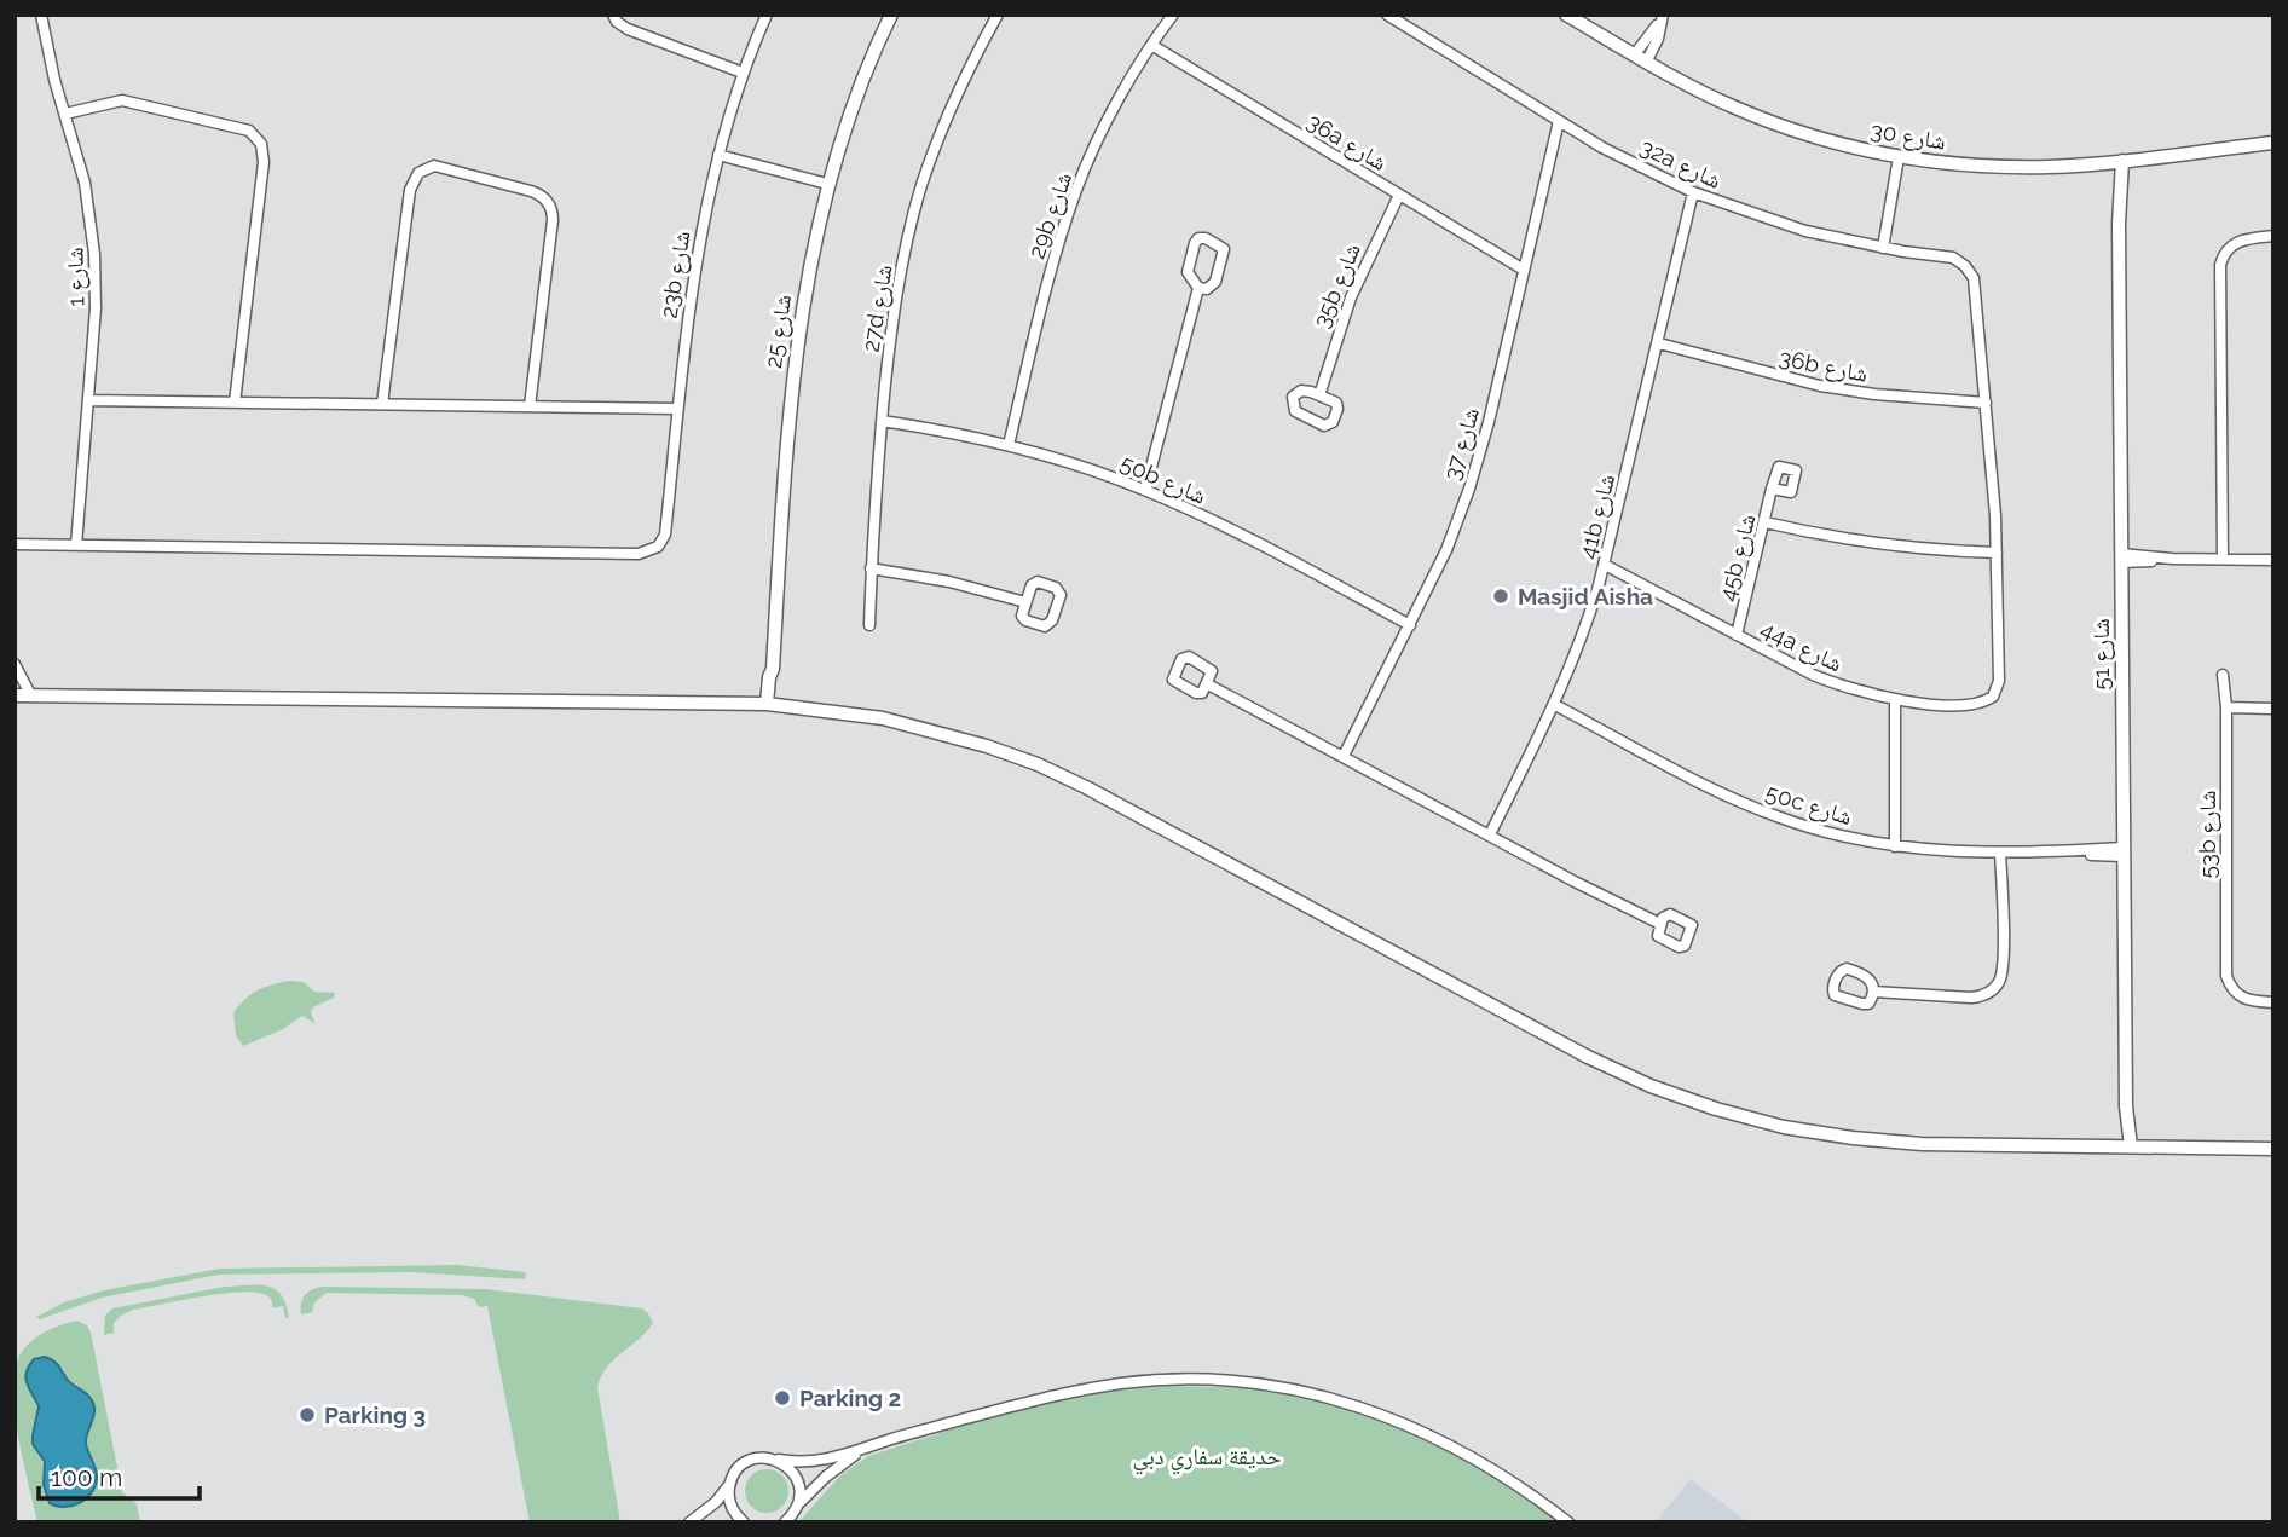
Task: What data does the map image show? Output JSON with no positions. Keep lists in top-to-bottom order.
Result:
{
  "streets": {
    "street": [
      "شارع 30",
      "36a شارع",
      "32a شارع",
      "29b شارع",
      "23b شارع",
      "شارع 1",
      "35b شارع",
      "27d شارع",
      "شارع 25",
      "36b شارع",
      "شارع 37",
      "50b شارع",
      "41b شارع",
      "45b شارع",
      "44a شارع",
      "شارع 51",
      "50c شارع",
      "53b شارع"
    ]
  },
  "crossings": [
    ["شارع 30", "شارع 51"],
    ["36a شارع", "29b شارع"],
    ["36a شارع", "35b شارع"],
    ["36a شارع", "شارع 37"],
    ["32a شارع", "36b شارع"],
    ["32a شارع", "شارع 37"],
    ["32a شارع", "41b شارع"],
    ["29b شارع", "50b شارع"],
    ["23b شارع", "شارع 1"],
    ["27d شارع", "50b شارع"],
    ["36b شارع", "41b شارع"],
    ["شارع 37", "50b شارع"],
    ["41b شارع", "44a شارع"],
    ["41b شارع", "50c شارع"],
    ["45b شارع", "44a شارع"],
    ["شارع 51", "50c شارع"]
  ],
  "parks": ["حديقة سفاري دبي"],
  "places": ["Masjid Aisha", "Parking 2", "Parking 3"],
  "scale_bar": "100 m"
}
